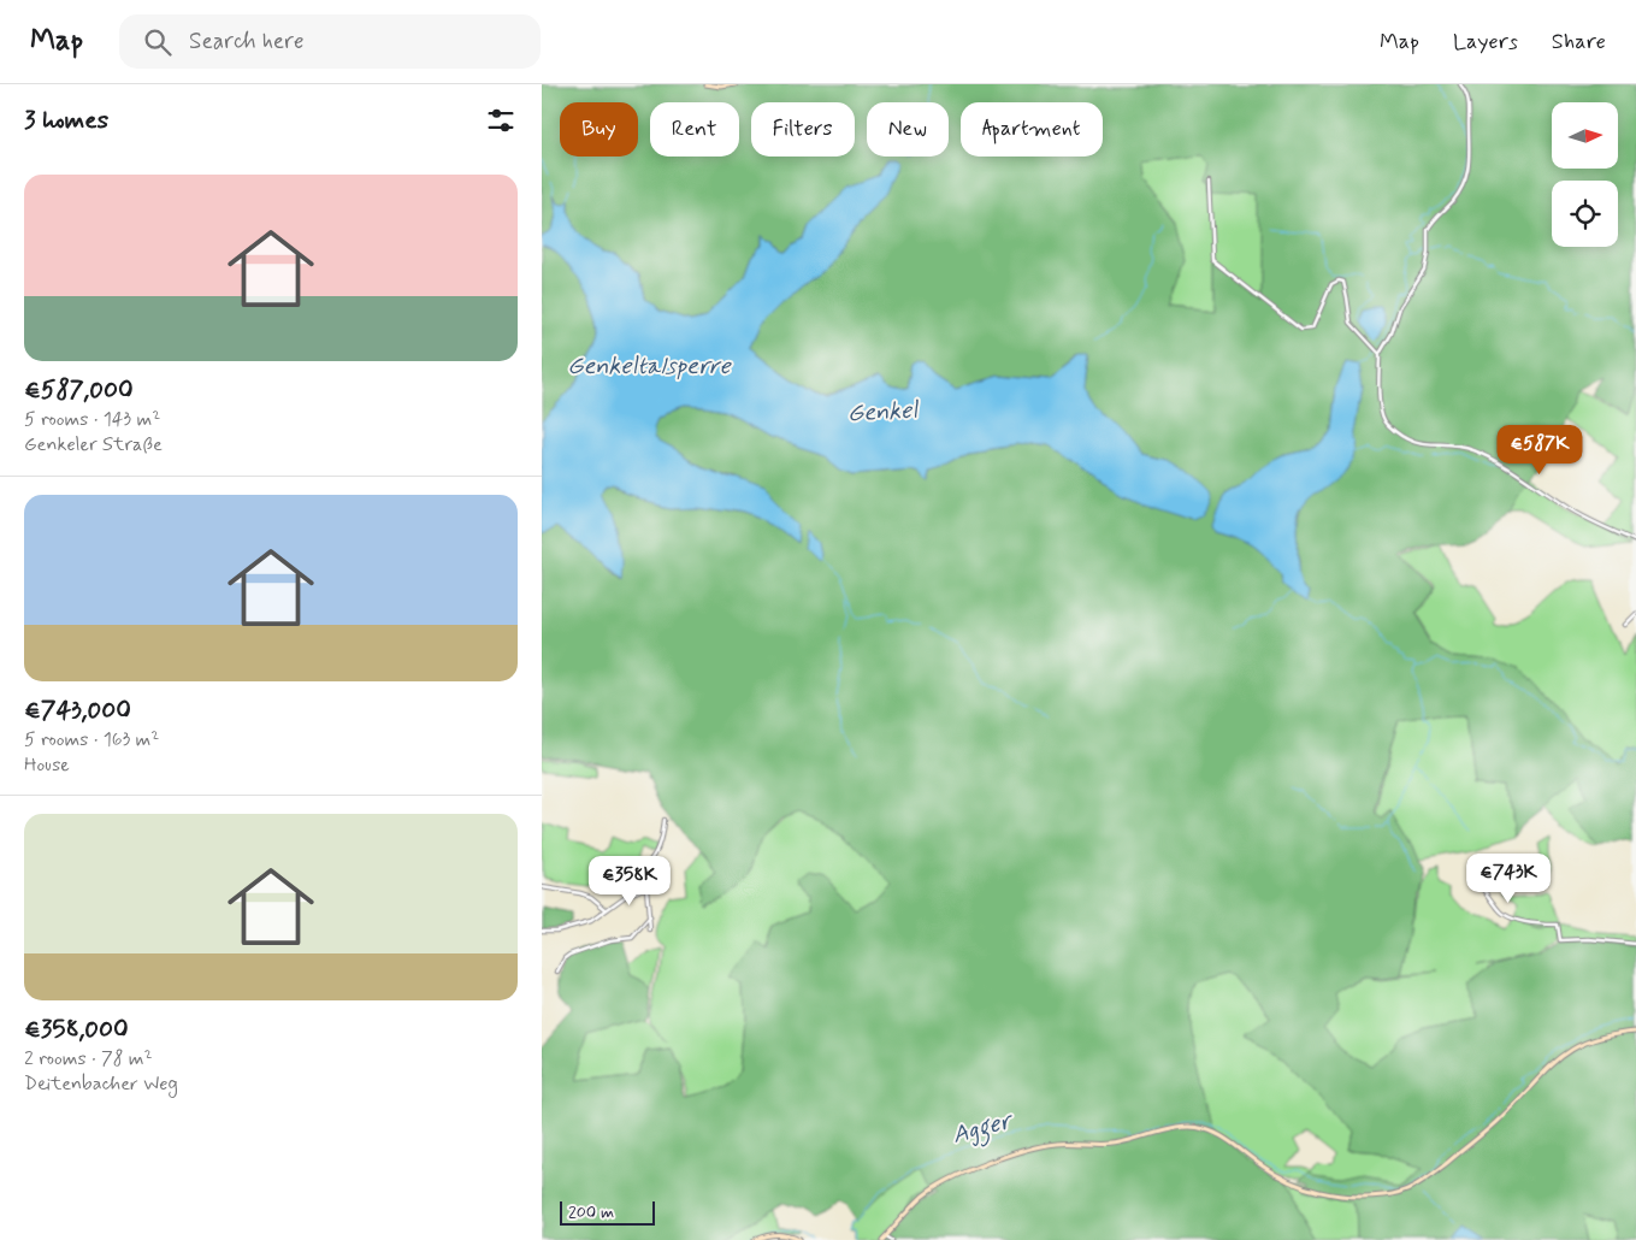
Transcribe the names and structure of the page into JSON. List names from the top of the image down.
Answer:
{
  "water": ["Genkeltalsperre", "Genkel", "Agger"],
  "scale_bar": "200 m",
  "north": "right",
  "page": {
    "header": "Map",
    "search": "Search here",
    "nav": ["Map", "Layers", "Share"],
    "heading": "3 homes",
    "chip": [
      "Buy",
      "Rent",
      "Filters",
      "New",
      "Apartment"
    ],
    "list": [
      {
        "name": "€587,000",
        "note": "5 rooms · 143 m² · Genkeler Straße"
      },
      {
        "name": "€743,000",
        "note": "5 rooms · 163 m² · House"
      },
      {
        "name": "€358,000",
        "note": "2 rooms · 78 m² · Deitenbacher Weg"
      }
    ],
    "price": ["€587K", "€743K", "€358K"],
    "scale": "200 m"
  }
}
